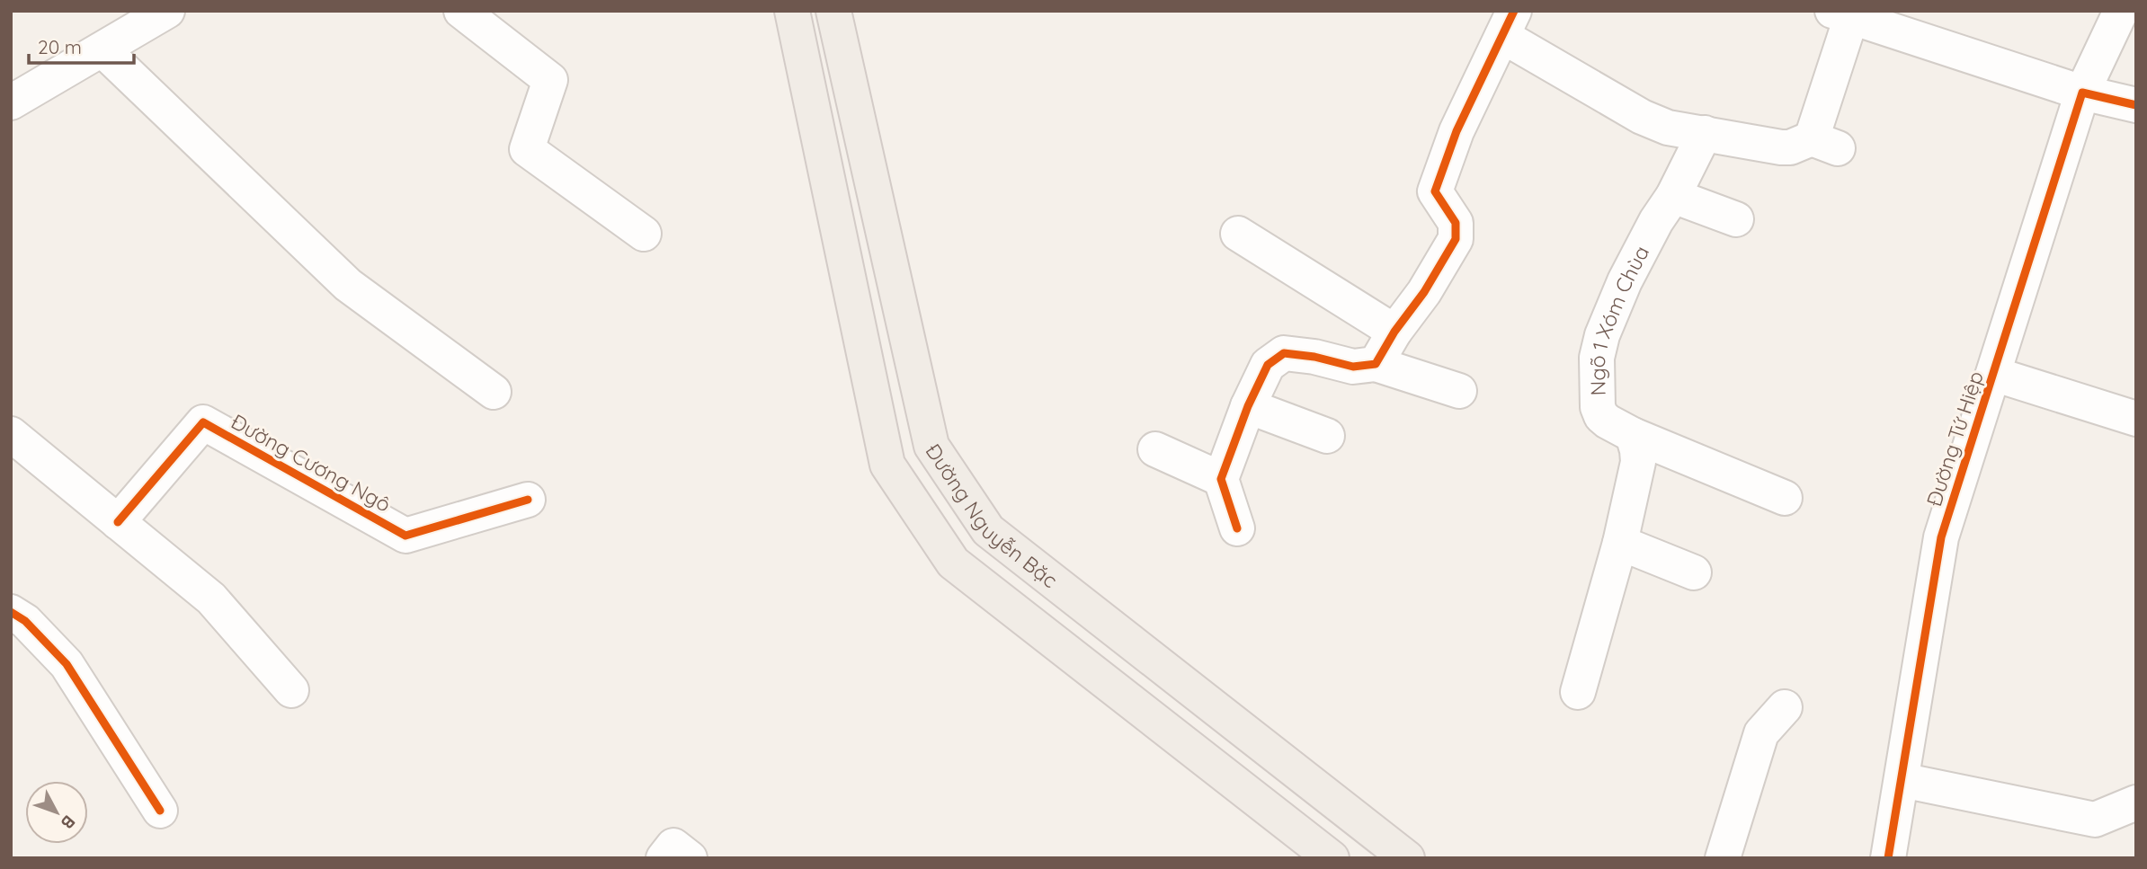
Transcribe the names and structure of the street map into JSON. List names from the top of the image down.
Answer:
{
  "streets": {
    "main road": ["Đường Nguyễn Bặc"],
    "street": ["Ngõ 1 Xóm Chùa", "Đường Tứ Hiệp", "Đường Cương Ngô"]
  },
  "scale_bar": "20 m",
  "north": "bottom right"
}
